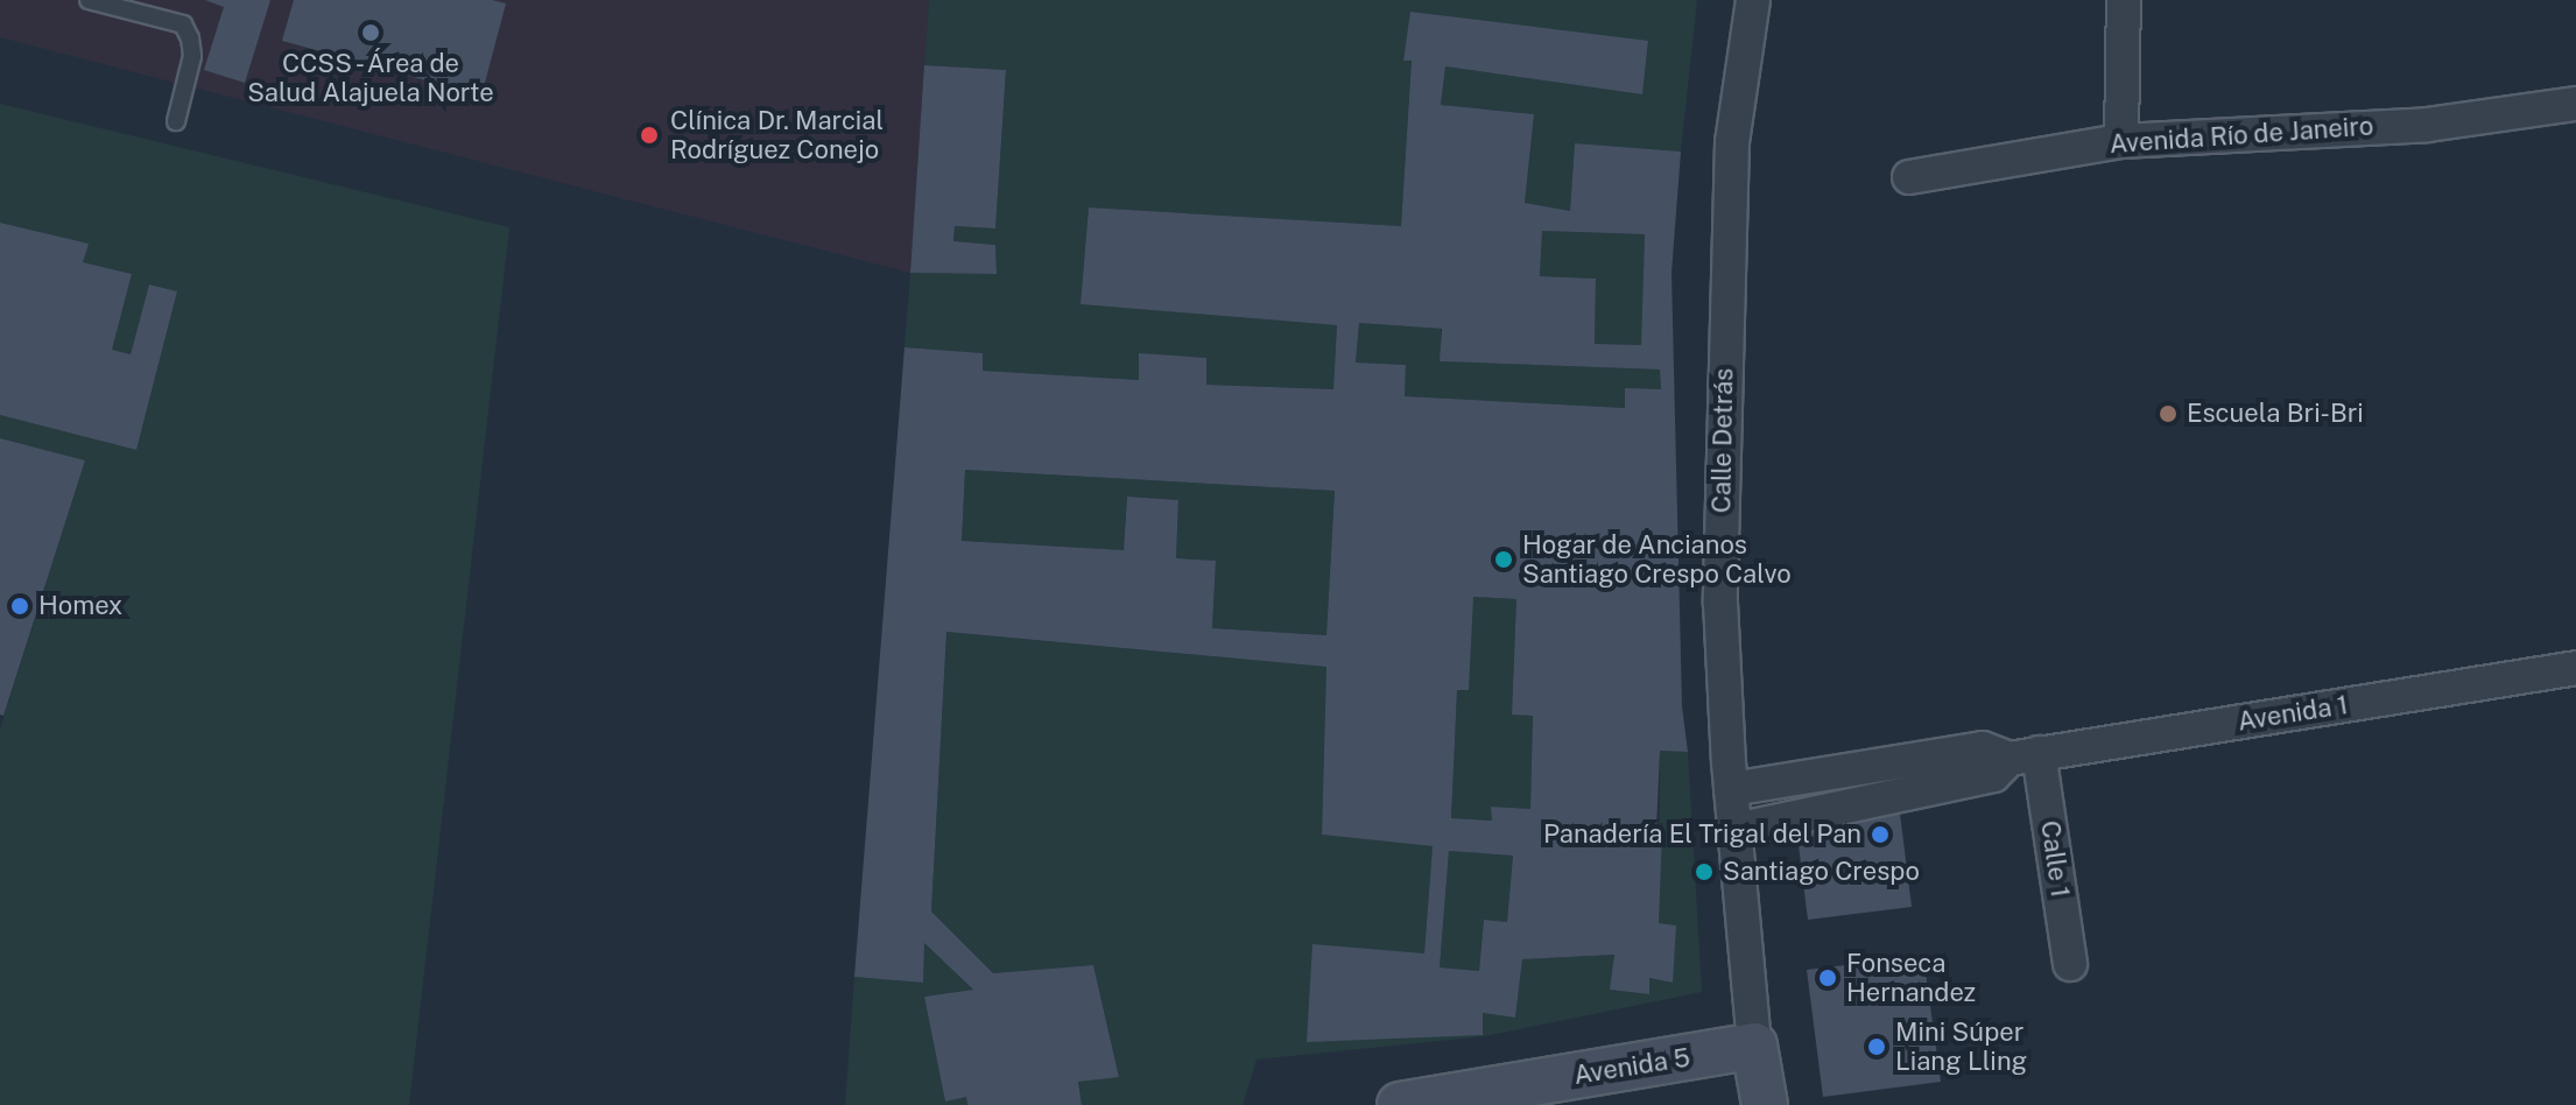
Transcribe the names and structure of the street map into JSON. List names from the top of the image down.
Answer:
{
  "streets": {
    "street": [
      "Avenida Río de Janeiro",
      "Calle Detrás",
      "Avenida 1",
      "Calle 1",
      "Avenida 5"
    ]
  },
  "crossings": [
    ["Calle Detrás", "Avenida 1"],
    ["Calle Detrás", "Avenida 5"],
    ["Avenida 1", "Calle 1"]
  ],
  "places": [
    "CCSS - Área de Salud Alajuela Norte",
    "Clínica Dr. Marcial Rodríguez Conejo",
    "Escuela Bri-Bri",
    "Hogar de Ancianos Santiago Crespo Calvo",
    "Homex",
    "Panadería El Trigal del Pan",
    "Santiago Crespo",
    "Fonseca Hernandez",
    "Mini Súper Liang Lling"
  ]
}
